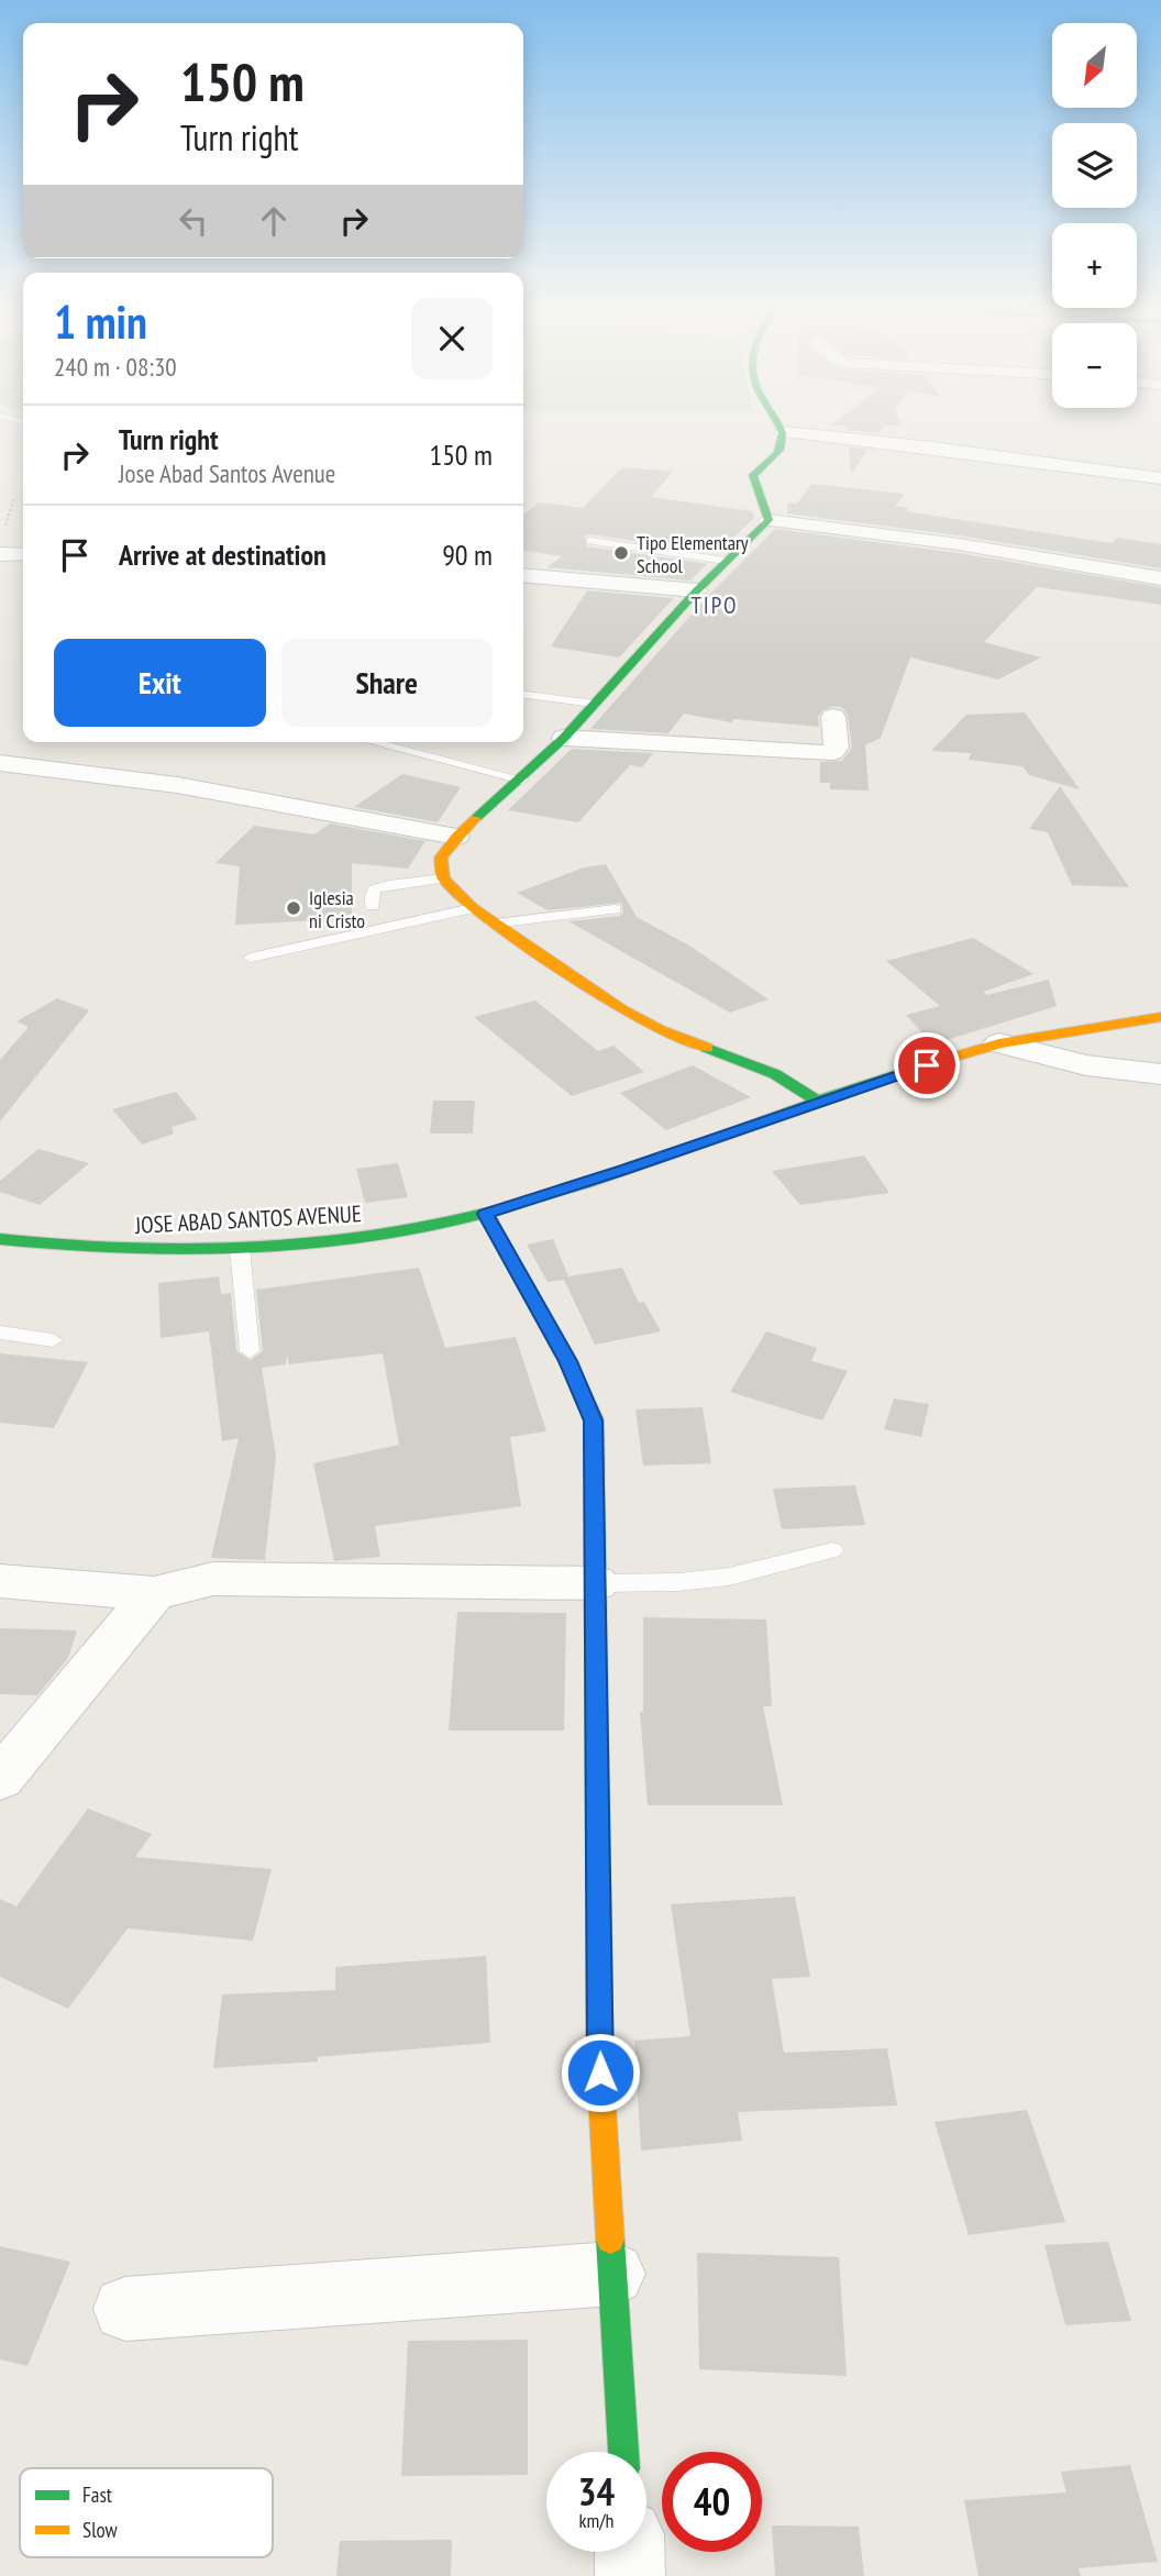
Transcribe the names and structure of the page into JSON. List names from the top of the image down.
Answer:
{
  "streets": {
    "main road": ["JOSE ABAD SANTOS AVENUE"]
  },
  "districts": ["TIPO"],
  "places": ["Tipo Elementary School", "Iglesia ni Cristo"],
  "legend": ["Fast", "Slow"],
  "north": "bottom left",
  "page": {
    "map_buttons": ["+", "−"],
    "turn": ["150 m", "Turn right"],
    "heading": ["1 min", "240 m · 08:30"],
    "list": [
      {
        "name": "Turn right",
        "note": "Jose Abad Santos Avenue",
        "value": "150 m"
      },
      {
        "name": "Arrive at destination",
        "value": "90 m"
      }
    ],
    "buttons": ["Exit", "Share"],
    "speed": "34 km/h",
    "limit": "40"
  }
}
